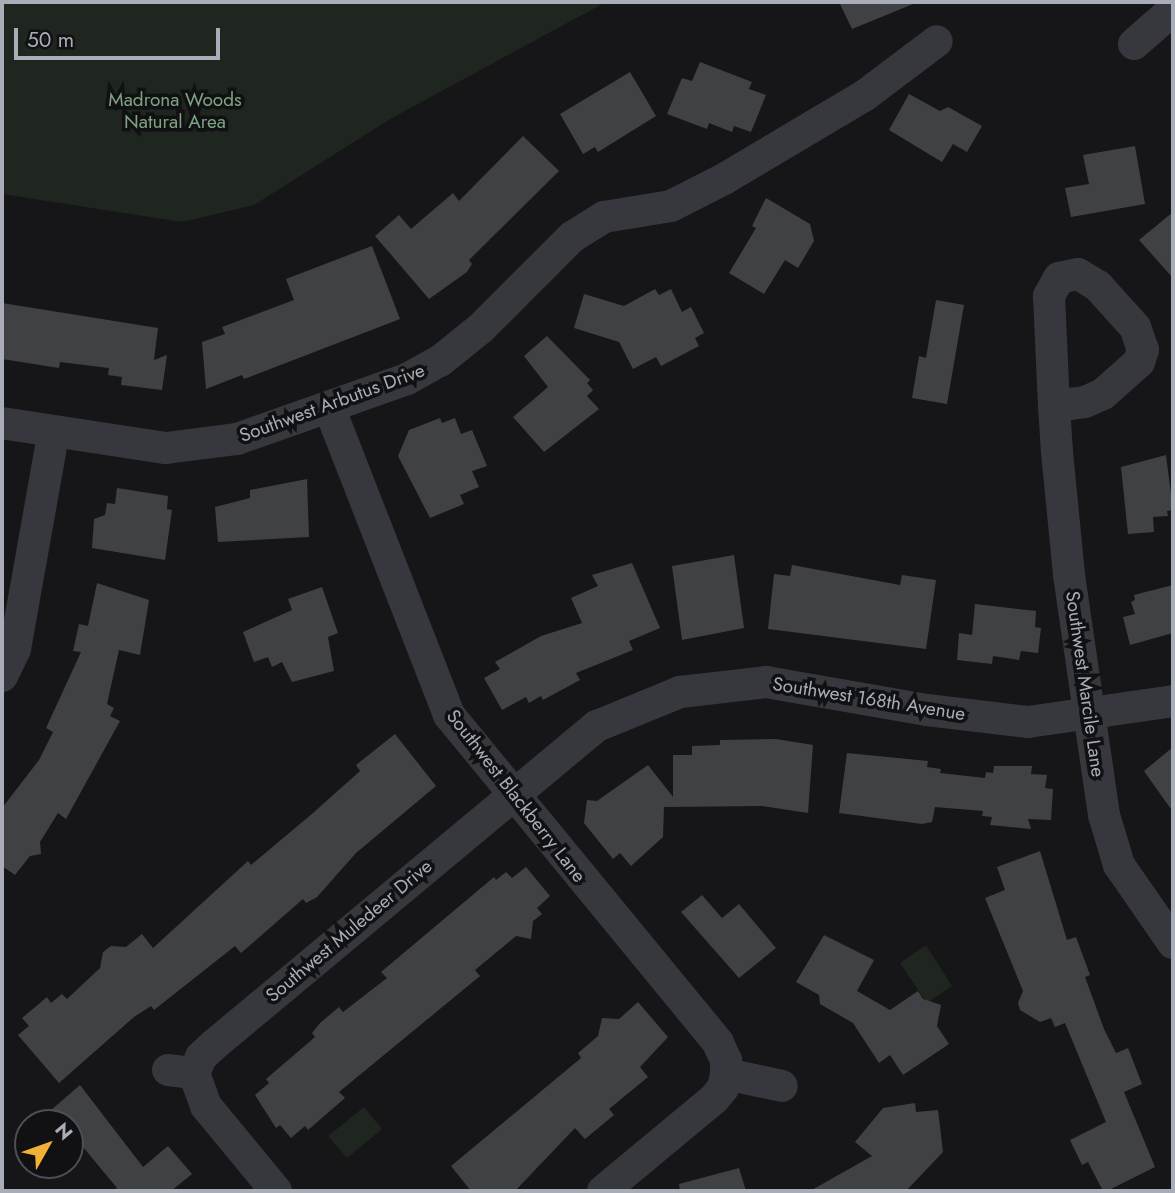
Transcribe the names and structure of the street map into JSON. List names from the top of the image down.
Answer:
{
  "streets": {
    "street": [
      "Southwest Arbutus Drive",
      "Southwest Marcile Lane",
      "Southwest 168th Avenue",
      "Southwest Blackberry Lane",
      "Southwest Muledeer Drive"
    ]
  },
  "crossings": [
    ["Southwest Arbutus Drive", "Southwest Blackberry Lane"],
    ["Southwest Marcile Lane", "Southwest 168th Avenue"],
    ["Southwest 168th Avenue", "Southwest Blackberry Lane"],
    ["Southwest 168th Avenue", "Southwest Muledeer Drive"],
    ["Southwest Blackberry Lane", "Southwest Muledeer Drive"]
  ],
  "parks": ["Madrona Woods Natural Area"],
  "scale_bar": "50 m",
  "north": "top right"
}
